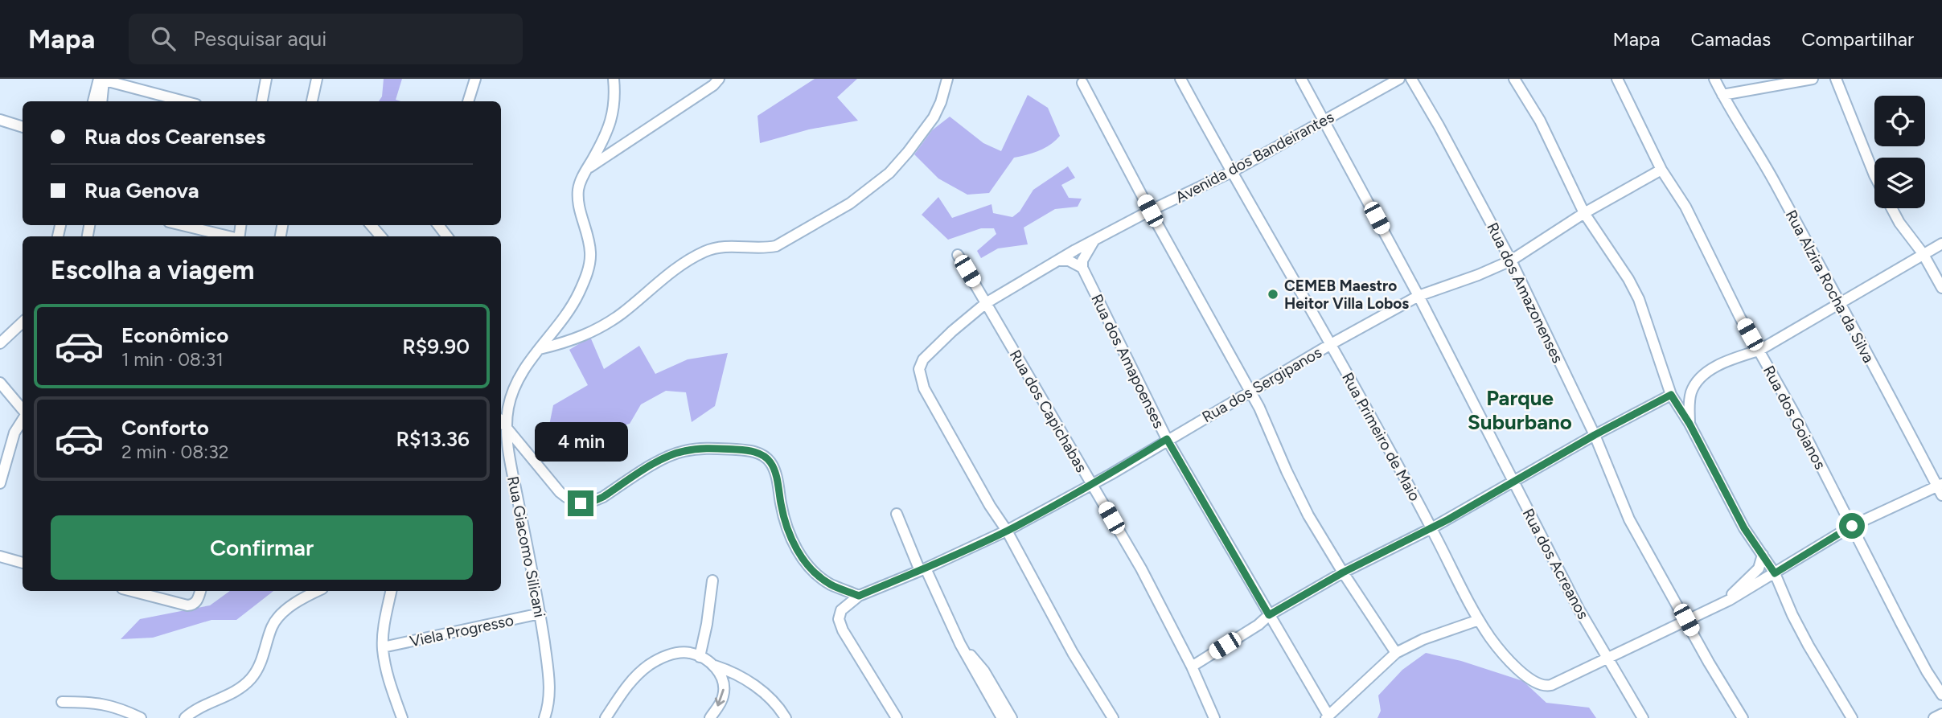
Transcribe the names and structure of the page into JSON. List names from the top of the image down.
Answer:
{
  "streets": {
    "street": [
      "Avenida dos Bandeirantes",
      "Rua Alzira Rocha da Silva",
      "Rua dos Amazonenses",
      "Rua dos Amapoenses",
      "Rua dos Sergipanos",
      "Rua dos Capichabas",
      "Rua dos Goianos",
      "Rua Primeiro de Maio",
      "Rua Giacomo Silicani",
      "Rua dos Acreanos",
      "Viela Progresso"
    ]
  },
  "crossings": [
    ["Avenida dos Bandeirantes", "Rua dos Sergipanos"],
    ["Avenida dos Bandeirantes", "Rua dos Capichabas"],
    ["Avenida dos Bandeirantes", "Rua Primeiro de Maio"],
    ["Avenida dos Bandeirantes", "Rua dos Acreanos"],
    ["Rua dos Amazonenses", "Rua dos Sergipanos"],
    ["Rua dos Amapoenses", "Rua dos Sergipanos"],
    ["Rua dos Sergipanos", "Rua dos Capichabas"],
    ["Rua dos Sergipanos", "Rua dos Goianos"],
    ["Rua dos Sergipanos", "Rua Primeiro de Maio"],
    ["Rua dos Sergipanos", "Rua dos Acreanos"],
    ["Rua Primeiro de Maio", "Rua dos Acreanos"],
    ["Rua Giacomo Silicani", "Viela Progresso"]
  ],
  "districts": ["Parque Suburbano"],
  "places": ["CEMEB Maestro Heitor Villa Lobos"],
  "page": {
    "header": "Mapa",
    "search": "Pesquisar aqui",
    "nav": ["Mapa", "Camadas", "Compartilhar"],
    "banner": ["Rua dos Cearenses", "Rua Genova"],
    "heading": "Escolha a viagem",
    "list": [
      {
        "name": "Econômico",
        "note": "1 min · 08:31",
        "value": "R$9.90"
      },
      {
        "name": "Conforto",
        "note": "2 min · 08:32",
        "value": "R$13.36"
      }
    ],
    "bubble": "4 min",
    "buttons": "Confirmar"
  }
}
